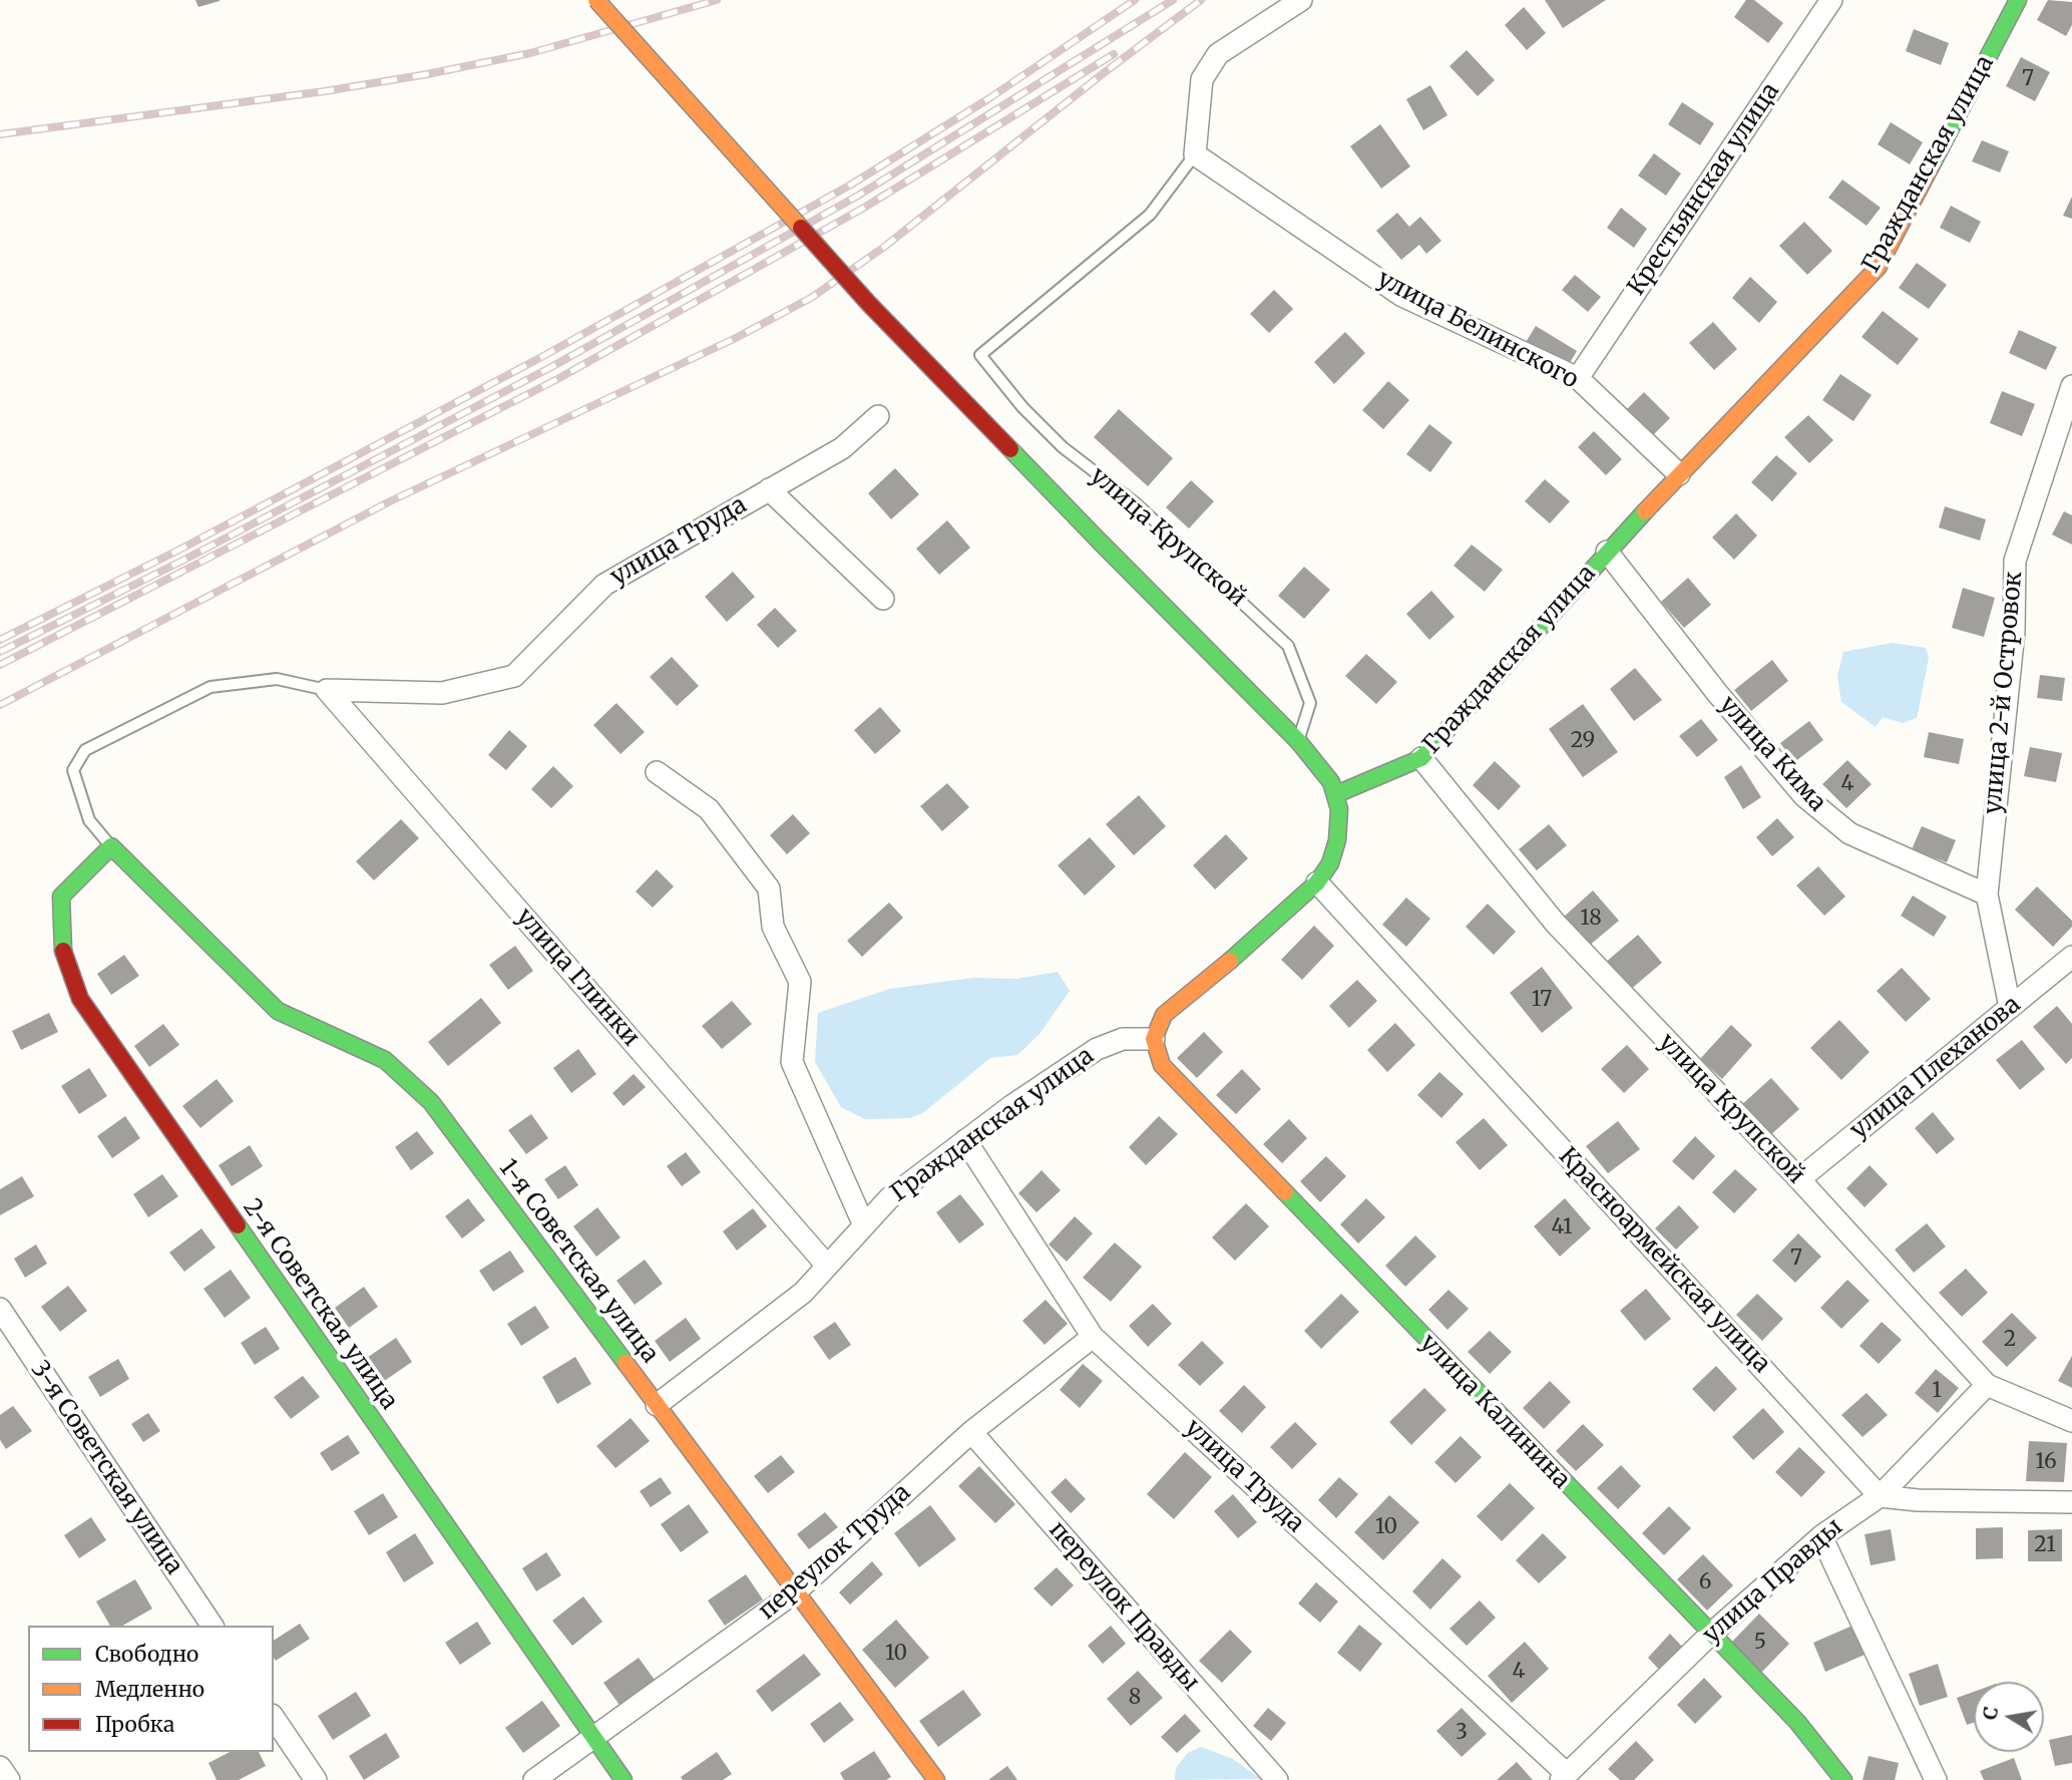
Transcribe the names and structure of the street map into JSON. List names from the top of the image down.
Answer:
{
  "streets": {
    "street": [
      "Гражданская улица",
      "Крестьянская улица",
      "улица Белинского",
      "улица Крупской",
      "улица Труда",
      "улица 2-й Островок",
      "улица Кима",
      "улица Глинки",
      "улица Плеханова",
      "Красноармейская улица",
      "1-я Советская улица",
      "2-я Советская улица",
      "улица Калинина",
      "3-я Советская улица",
      "переулок Труда",
      "улица Правды",
      "переулок Правды"
    ]
  },
  "crossings": [
    ["Гражданская улица", "улица Белинского"],
    ["Гражданская улица", "улица Крупской"],
    ["Гражданская улица", "улица Труда"],
    ["Гражданская улица", "улица Кима"],
    ["Гражданская улица", "улица Глинки"],
    ["Гражданская улица", "1-я Советская улица"],
    ["Гражданская улица", "улица Калинина"],
    ["Крестьянская улица", "улица Белинского"],
    ["улица Белинского", "улица Крупской"],
    ["улица Крупской", "улица Плеханова"],
    ["улица Крупской", "улица Правды"],
    ["улица Труда", "улица Глинки"],
    ["улица Труда", "переулок Труда"],
    ["улица Труда", "улица Правды"],
    ["улица 2-й Островок", "улица Кима"],
    ["улица 2-й Островок", "улица Плеханова"],
    ["Красноармейская улица", "улица Правды"],
    ["1-я Советская улица", "2-я Советская улица"],
    ["1-я Советская улица", "переулок Труда"],
    ["2-я Советская улица", "переулок Труда"],
    ["улица Калинина", "улица Правды"],
    ["переулок Труда", "переулок Правды"]
  ],
  "house_numbers": [
    "7",
    "29",
    "4",
    "18",
    "17",
    "41",
    "7",
    "2",
    "1",
    "16",
    "10",
    "21",
    "6",
    "5",
    "10",
    "4",
    "8",
    "3"
  ],
  "legend": ["Свободно", "Медленно", "Пробка"],
  "north": "left"
}
